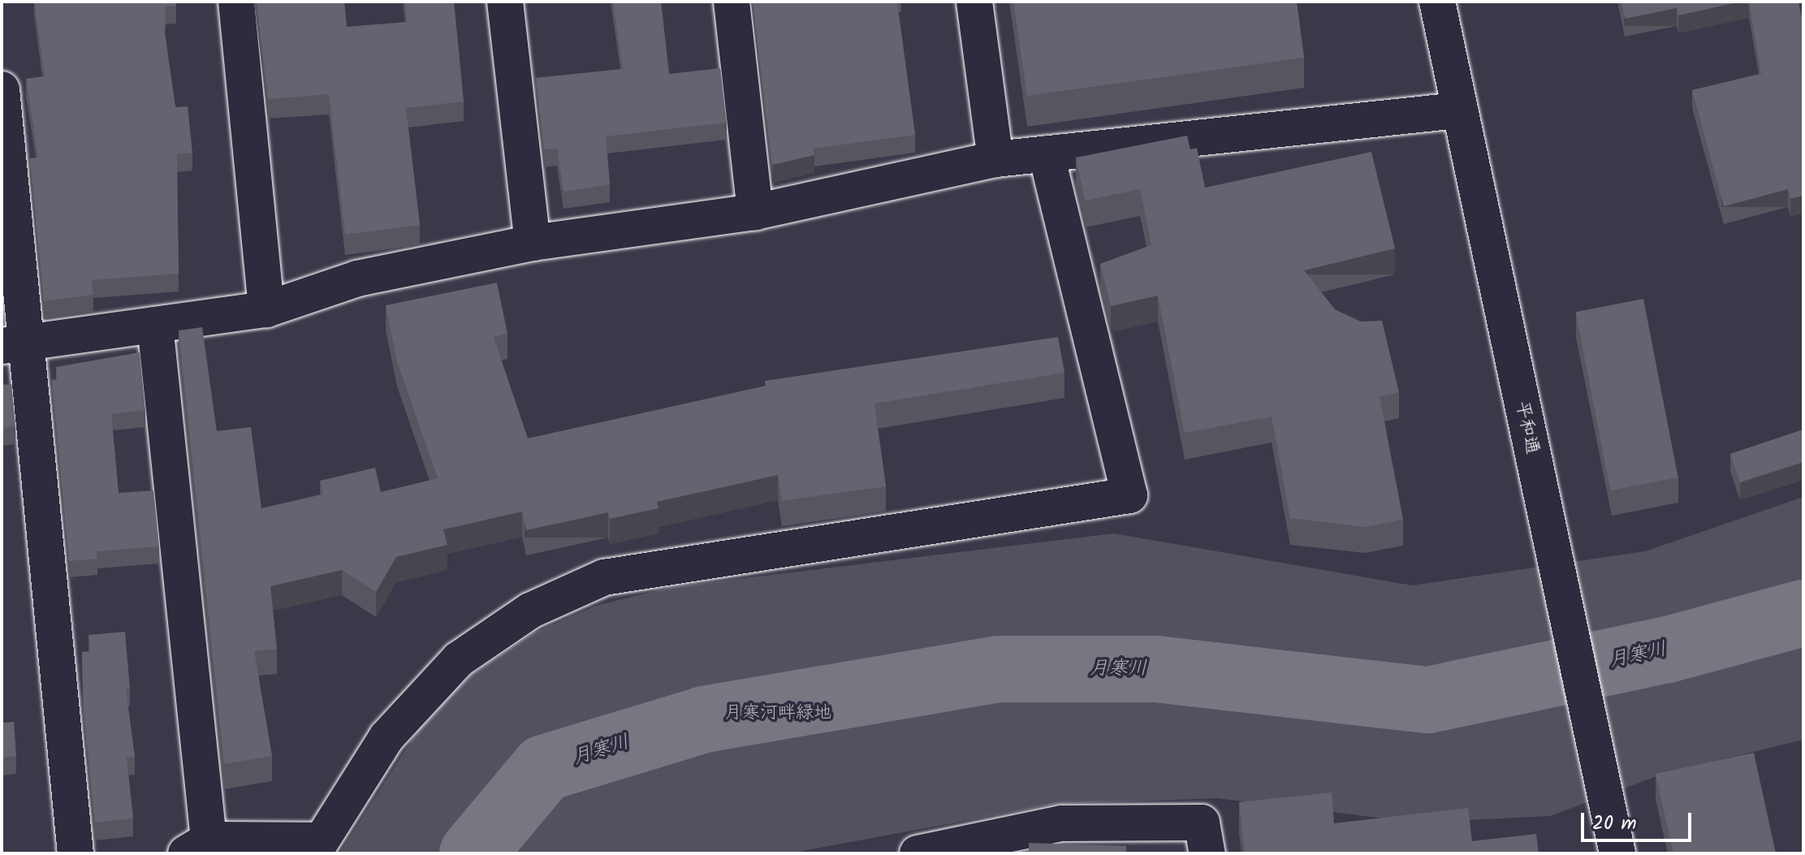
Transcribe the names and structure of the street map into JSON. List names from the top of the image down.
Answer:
{
  "streets": {
    "street": ["平和通"]
  },
  "water": ["月寒川"],
  "parks": ["月寒河畔緑地"],
  "scale_bar": "20 m"
}
